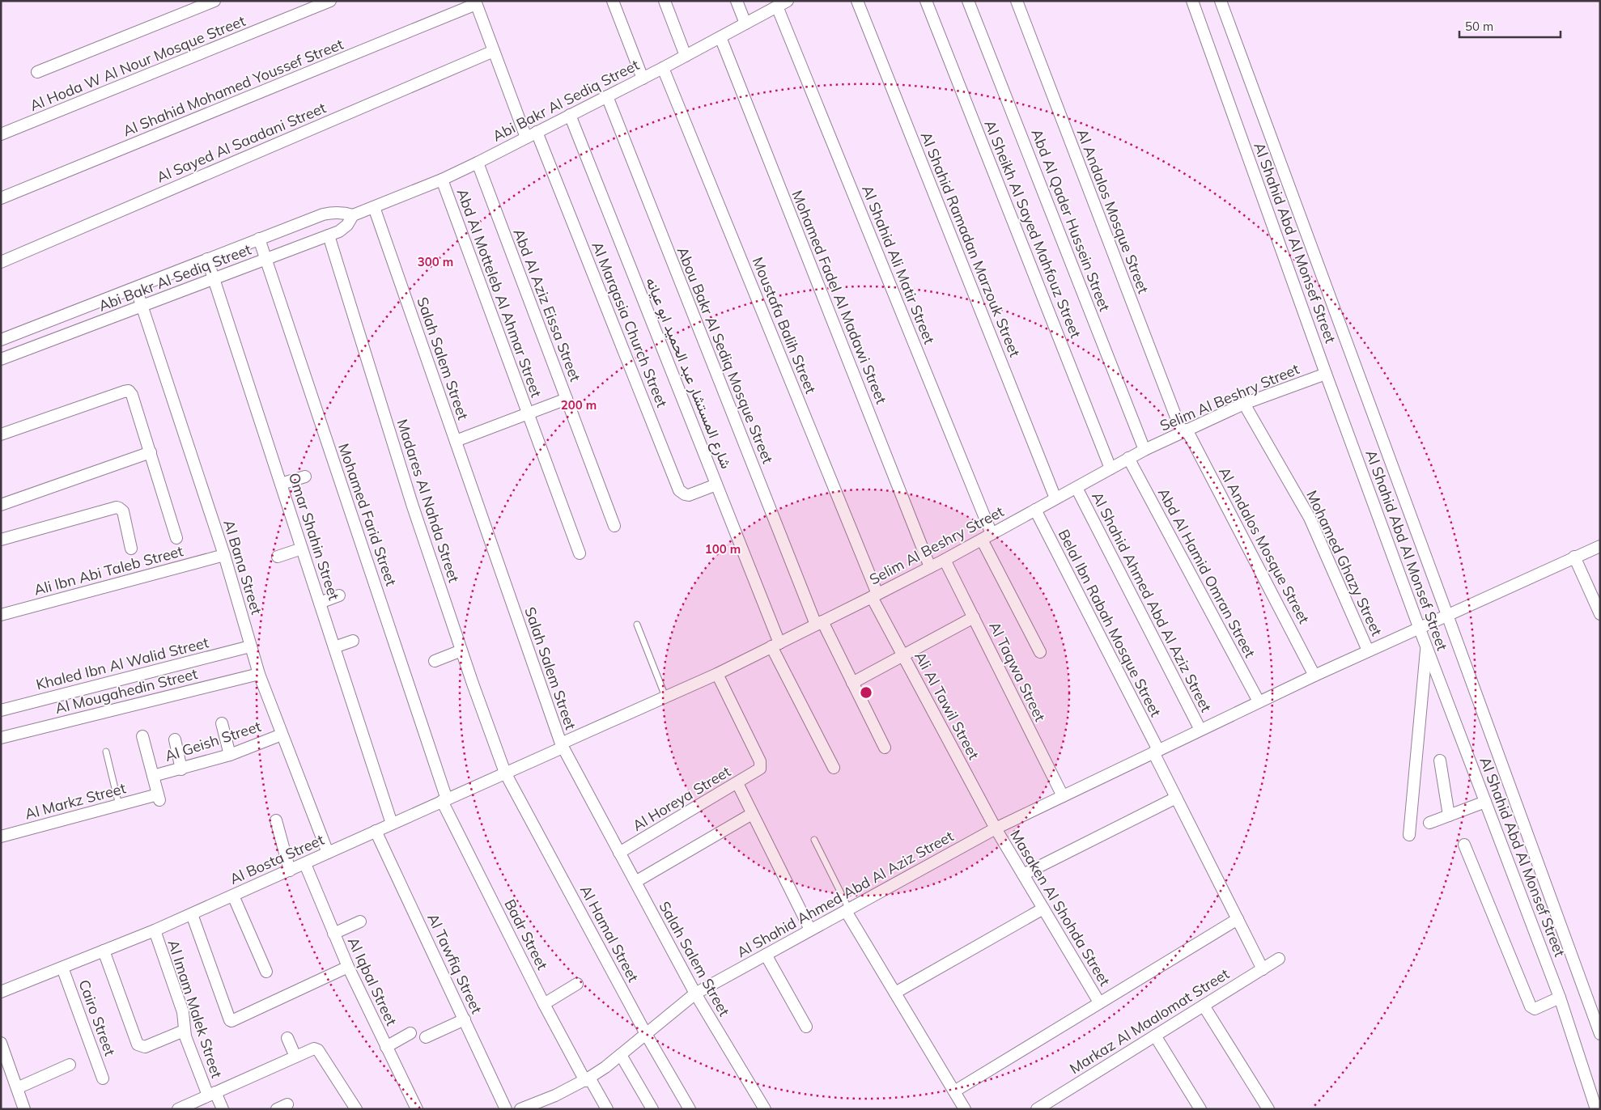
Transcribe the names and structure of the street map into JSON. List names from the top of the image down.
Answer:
{
  "streets": {
    "street": [
      "Al Hoda W Al Nour Mosque Street",
      "Al Shahid Mohamed Youssef Street",
      "Abi Bakr Al Sediq Street",
      "Al Sayed Al Saadani Street",
      "Al Andalos Mosque Street",
      "Abd Al Qader Hussein Street",
      "Al Sheikh Al Sayed Mahfouz Street",
      "Al Shahid Abd Al Monsef Street",
      "Al Shahid Ramadan Marzouk Street",
      "Al Shahid Ali Matir Street",
      "Abd Al Motteleb Al Ahmar Street",
      "Mohamed Fadel Al Madawi Street",
      "Abd Al Aziz Eissa Street",
      "Al Marqasia Church Street",
      "Moustafa Balih Street",
      "Abou Bakr Al Sediq Mosque Street",
      "Salah Salem Street",
      "شارع المستشار عبد الحميد ابو عيانه",
      "Selim Al Beshry Street",
      "Madares Al Nahda Street",
      "Mohamed Farid Street",
      "Omar Shahin Street",
      "Mohamed Ghazy Street",
      "Al Bana Street",
      "Ali Ibn Abi Taleb Street",
      "Abd Al Hamid Omran Street",
      "Al Shahid Ahmed Abd Al Aziz Street",
      "Belal Ibn Rabah Mosque Street",
      "Khaled Ibn Al Walid Street",
      "Al Taqwa Street",
      "Al Mougahedin Street",
      "Ali Al Tawil Street",
      "Al Geish Street",
      "Al Horeya Street",
      "Al Markz Street",
      "Al Bosta Street",
      "Masaken Al Shohda Street",
      "Al Hamal Street",
      "Badr Street",
      "Al Tawfiq Street",
      "Al Iqbal Street",
      "Al Imam Malek Street",
      "Cairo Street",
      "Markaz Al Maalomat Street"
    ]
  },
  "crossings": [
    ["Abi Bakr Al Sediq Street", "Al Shahid Ali Matir Street"],
    ["Abi Bakr Al Sediq Street", "Abd Al Motteleb Al Ahmar Street"],
    ["Abi Bakr Al Sediq Street", "Mohamed Fadel Al Madawi Street"],
    ["Abi Bakr Al Sediq Street", "Abd Al Aziz Eissa Street"],
    ["Abi Bakr Al Sediq Street", "Al Marqasia Church Street"],
    ["Abi Bakr Al Sediq Street", "Moustafa Balih Street"],
    ["Abi Bakr Al Sediq Street", "Abou Bakr Al Sediq Mosque Street"],
    ["Abi Bakr Al Sediq Street", "Salah Salem Street"],
    ["Abi Bakr Al Sediq Street", "شارع المستشار عبد الحميد ابو عيانه"],
    ["Abi Bakr Al Sediq Street", "Madares Al Nahda Street"],
    ["Abi Bakr Al Sediq Street", "Mohamed Farid Street"],
    ["Abi Bakr Al Sediq Street", "Omar Shahin Street"],
    ["Abi Bakr Al Sediq Street", "Al Bana Street"],
    ["Al Andalos Mosque Street", "Selim Al Beshry Street"],
    ["Al Andalos Mosque Street", "Al Shahid Ahmed Abd Al Aziz Street"],
    ["Abd Al Qader Hussein Street", "Selim Al Beshry Street"],
    ["Al Sheikh Al Sayed Mahfouz Street", "Selim Al Beshry Street"],
    ["Al Shahid Abd Al Monsef Street", "Selim Al Beshry Street"],
    ["Al Shahid Abd Al Monsef Street", "Al Shahid Ahmed Abd Al Aziz Street"],
    ["Al Shahid Ramadan Marzouk Street", "Selim Al Beshry Street"],
    ["Al Shahid Ali Matir Street", "Selim Al Beshry Street"],
    ["Mohamed Fadel Al Madawi Street", "Selim Al Beshry Street"],
    ["Al Marqasia Church Street", "شارع المستشار عبد الحميد ابو عيانه"],
    ["Moustafa Balih Street", "Selim Al Beshry Street"],
    ["Moustafa Balih Street", "Ali Al Tawil Street"],
    ["Abou Bakr Al Sediq Mosque Street", "Selim Al Beshry Street"],
    ["Salah Salem Street", "Selim Al Beshry Street"],
    ["Salah Salem Street", "Al Shahid Ahmed Abd Al Aziz Street"],
    ["Salah Salem Street", "Al Horeya Street"],
    ["Salah Salem Street", "Al Bosta Street"],
    ["شارع المستشار عبد الحميد ابو عيانه", "Selim Al Beshry Street"],
    ["Selim Al Beshry Street", "Mohamed Ghazy Street"],
    ["Selim Al Beshry Street", "Abd Al Hamid Omran Street"],
    ["Selim Al Beshry Street", "Al Shahid Ahmed Abd Al Aziz Street"],
    ["Selim Al Beshry Street", "Belal Ibn Rabah Mosque Street"],
    ["Selim Al Beshry Street", "Al Taqwa Street"],
    ["Selim Al Beshry Street", "Ali Al Tawil Street"],
    ["Selim Al Beshry Street", "Al Horeya Street"],
    ["Selim Al Beshry Street", "Al Bosta Street"],
    ["Madares Al Nahda Street", "Al Bosta Street"],
    ["Madares Al Nahda Street", "Al Hamal Street"],
    ["Mohamed Farid Street", "Al Bosta Street"],
    ["Mohamed Farid Street", "Badr Street"],
    ["Omar Shahin Street", "Al Bosta Street"],
    ["Mohamed Ghazy Street", "Al Shahid Ahmed Abd Al Aziz Street"],
    ["Al Bana Street", "Ali Ibn Abi Taleb Street"],
    ["Al Bana Street", "Khaled Ibn Al Walid Street"],
    ["Al Bana Street", "Al Mougahedin Street"],
    ["Al Bana Street", "Al Geish Street"],
    ["Al Bana Street", "Al Bosta Street"],
    ["Abd Al Hamid Omran Street", "Al Shahid Ahmed Abd Al Aziz Street"],
    ["Al Shahid Ahmed Abd Al Aziz Street", "Belal Ibn Rabah Mosque Street"],
    ["Al Shahid Ahmed Abd Al Aziz Street", "Al Taqwa Street"],
    ["Al Shahid Ahmed Abd Al Aziz Street", "Ali Al Tawil Street"],
    ["Al Shahid Ahmed Abd Al Aziz Street", "Masaken Al Shohda Street"],
    ["Al Shahid Ahmed Abd Al Aziz Street", "Al Hamal Street"],
    ["Al Shahid Ahmed Abd Al Aziz Street", "Badr Street"],
    ["Belal Ibn Rabah Mosque Street", "Markaz Al Maalomat Street"],
    ["Ali Al Tawil Street", "Masaken Al Shohda Street"],
    ["Al Geish Street", "Al Markz Street"],
    ["Al Bosta Street", "Al Hamal Street"],
    ["Al Bosta Street", "Badr Street"],
    ["Al Bosta Street", "Al Tawfiq Street"],
    ["Al Bosta Street", "Al Iqbal Street"],
    ["Al Bosta Street", "Al Imam Malek Street"],
    ["Al Bosta Street", "Cairo Street"]
  ],
  "scale_bar": "50 m",
  "rings": ["300 m", "200 m", "100 m"]
}
